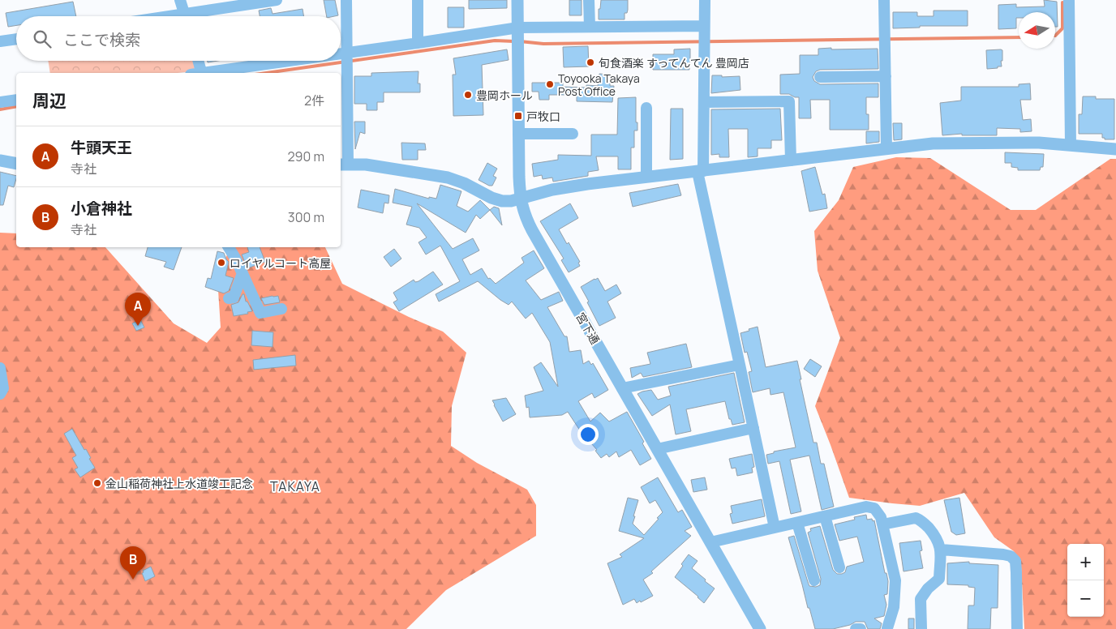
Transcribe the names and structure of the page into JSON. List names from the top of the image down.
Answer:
{
  "streets": {
    "street": ["宮下通"]
  },
  "districts": ["TAKAYA"],
  "places": {
    "other": [
      "旬食酒楽 すってんてん 豊岡店",
      "Toyooka Takaya Post Office",
      "豊岡ホール",
      "ロイヤルコート高屋",
      "金山稲荷神社上水道竣工記念"
    ],
    "transit": ["戸牧口"]
  },
  "north": "left",
  "page": {
    "search": "ここで検索",
    "heading": ["周辺", "2件"],
    "list": [
      {
        "mark": "A",
        "name": "牛頭天王",
        "note": "寺社",
        "value": "290 m"
      },
      {
        "mark": "B",
        "name": "小倉神社",
        "note": "寺社",
        "value": "300 m"
      }
    ],
    "pins": ["A", "B"],
    "map_buttons": ["+", "−"]
  }
}
